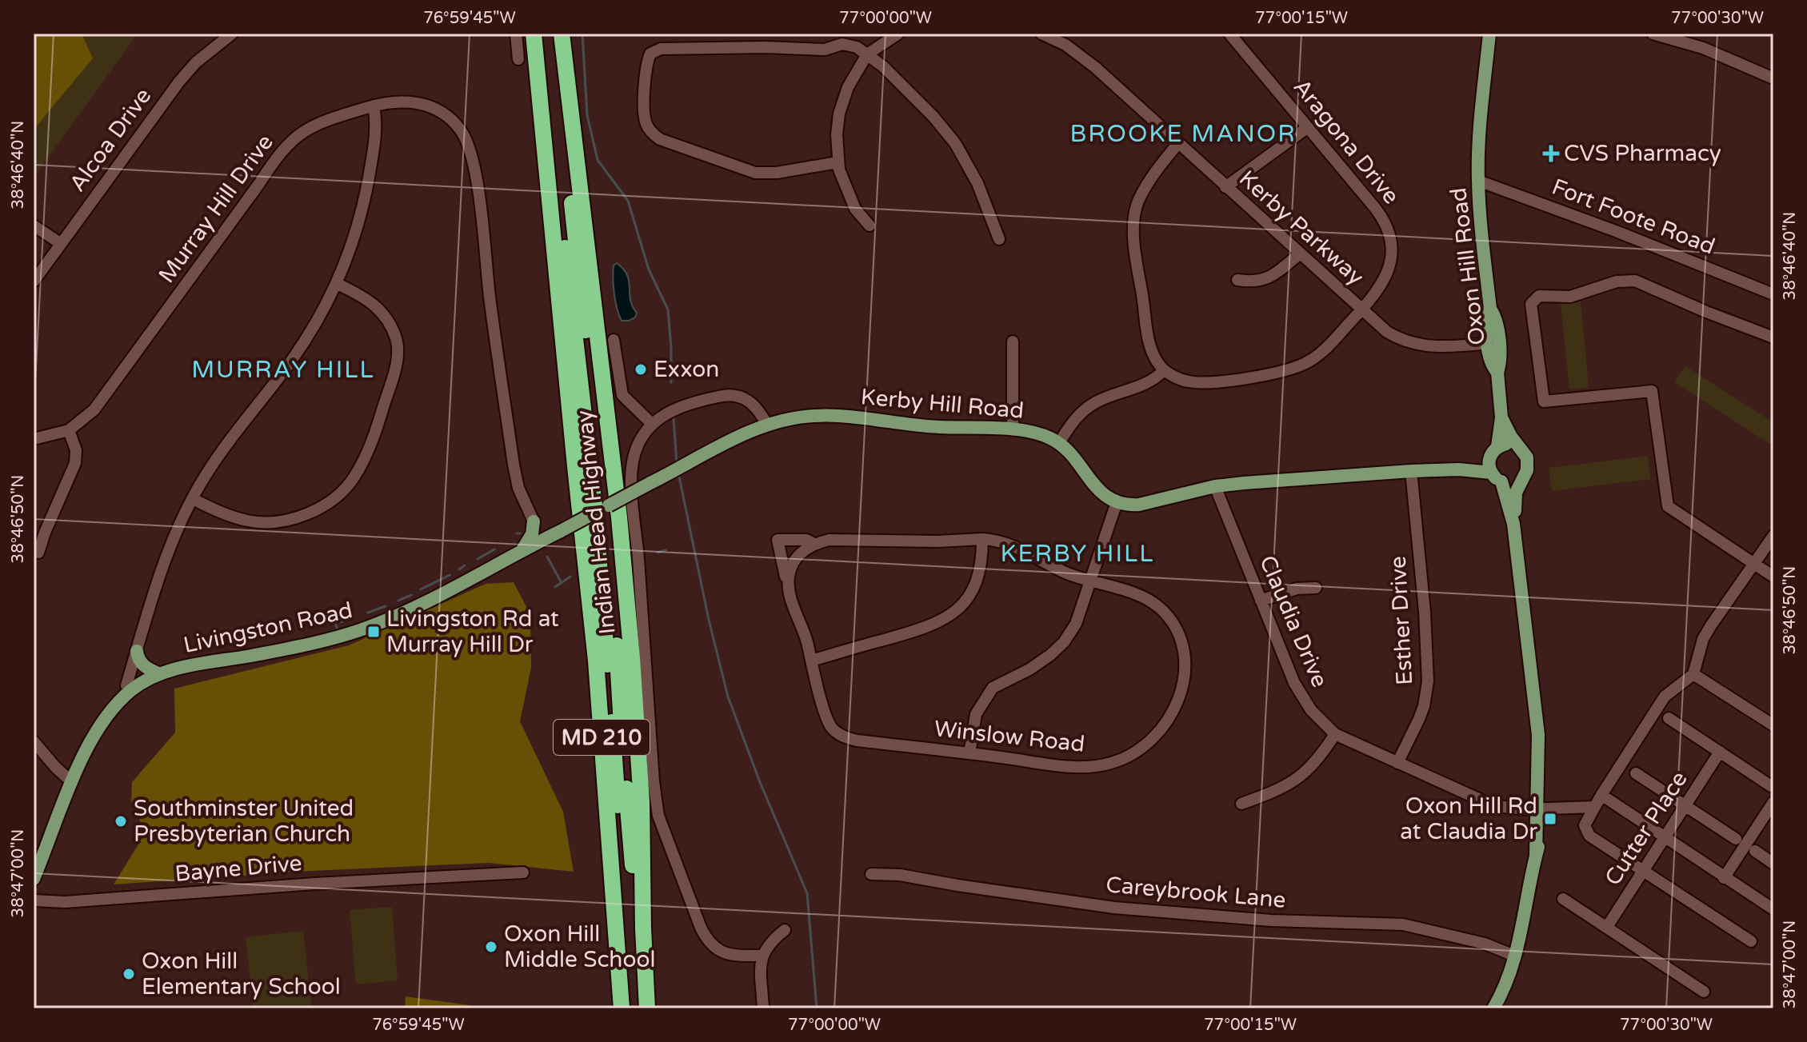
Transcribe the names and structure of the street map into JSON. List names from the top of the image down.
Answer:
{
  "streets": {
    "highway": ["Indian Head Highway", "MD 210"],
    "main road": ["Oxon Hill Road", "Kerby Hill Road", "Livingston Road"],
    "street": [
      "Alcoa Drive",
      "Aragona Drive",
      "Murray Hill Drive",
      "Fort Foote Road",
      "Kerby Parkway",
      "Esther Drive",
      "Claudia Drive",
      "Winslow Road",
      "Cutter Place",
      "Bayne Drive",
      "Careybrook Lane"
    ]
  },
  "crossings": [
    ["Aragona Drive", "Kerby Parkway"],
    ["Fort Foote Road", "Oxon Hill Road"],
    ["Kerby Parkway", "Oxon Hill Road"],
    ["Kerby Hill Road", "Livingston Road"],
    ["Esther Drive", "Claudia Drive"]
  ],
  "districts": ["BROOKE MANOR", "MURRAY HILL", "KERBY HILL"],
  "places": {
    "health": ["CVS Pharmacy"],
    "other": [
      "Exxon",
      "Southminster United Presbyterian Church",
      "Oxon Hill Middle School",
      "Oxon Hill Elementary School"
    ],
    "transit": ["Livingston Rd at Murray Hill Dr", "Oxon Hill Rd at Claudia Dr"]
  },
  "coordinates": [
    "76°59'45\"W",
    "77°00'00\"W",
    "77°00'15\"W",
    "77°00'30\"W",
    "38°46'40\"N",
    "38°46'50\"N",
    "38°47'00\"N"
  ]
}
